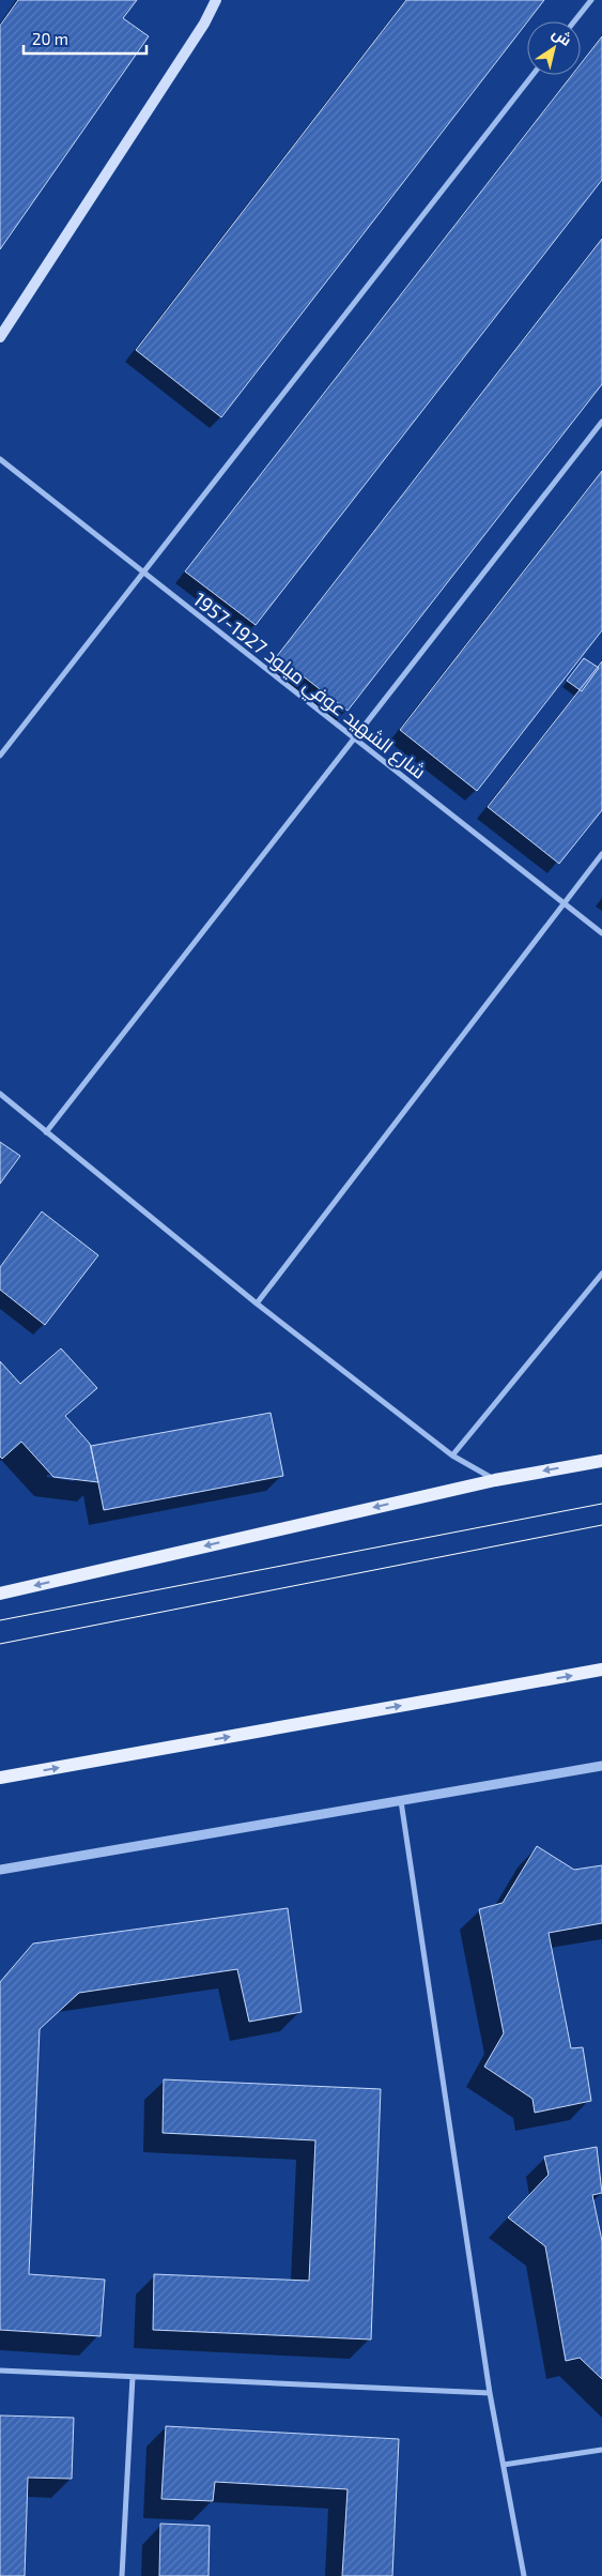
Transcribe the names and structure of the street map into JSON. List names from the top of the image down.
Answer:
{
  "streets": {
    "street": ["شارع الشهيد عوفي ميلود 1927-1957"]
  },
  "scale_bar": "20 m",
  "north": "top right"
}
